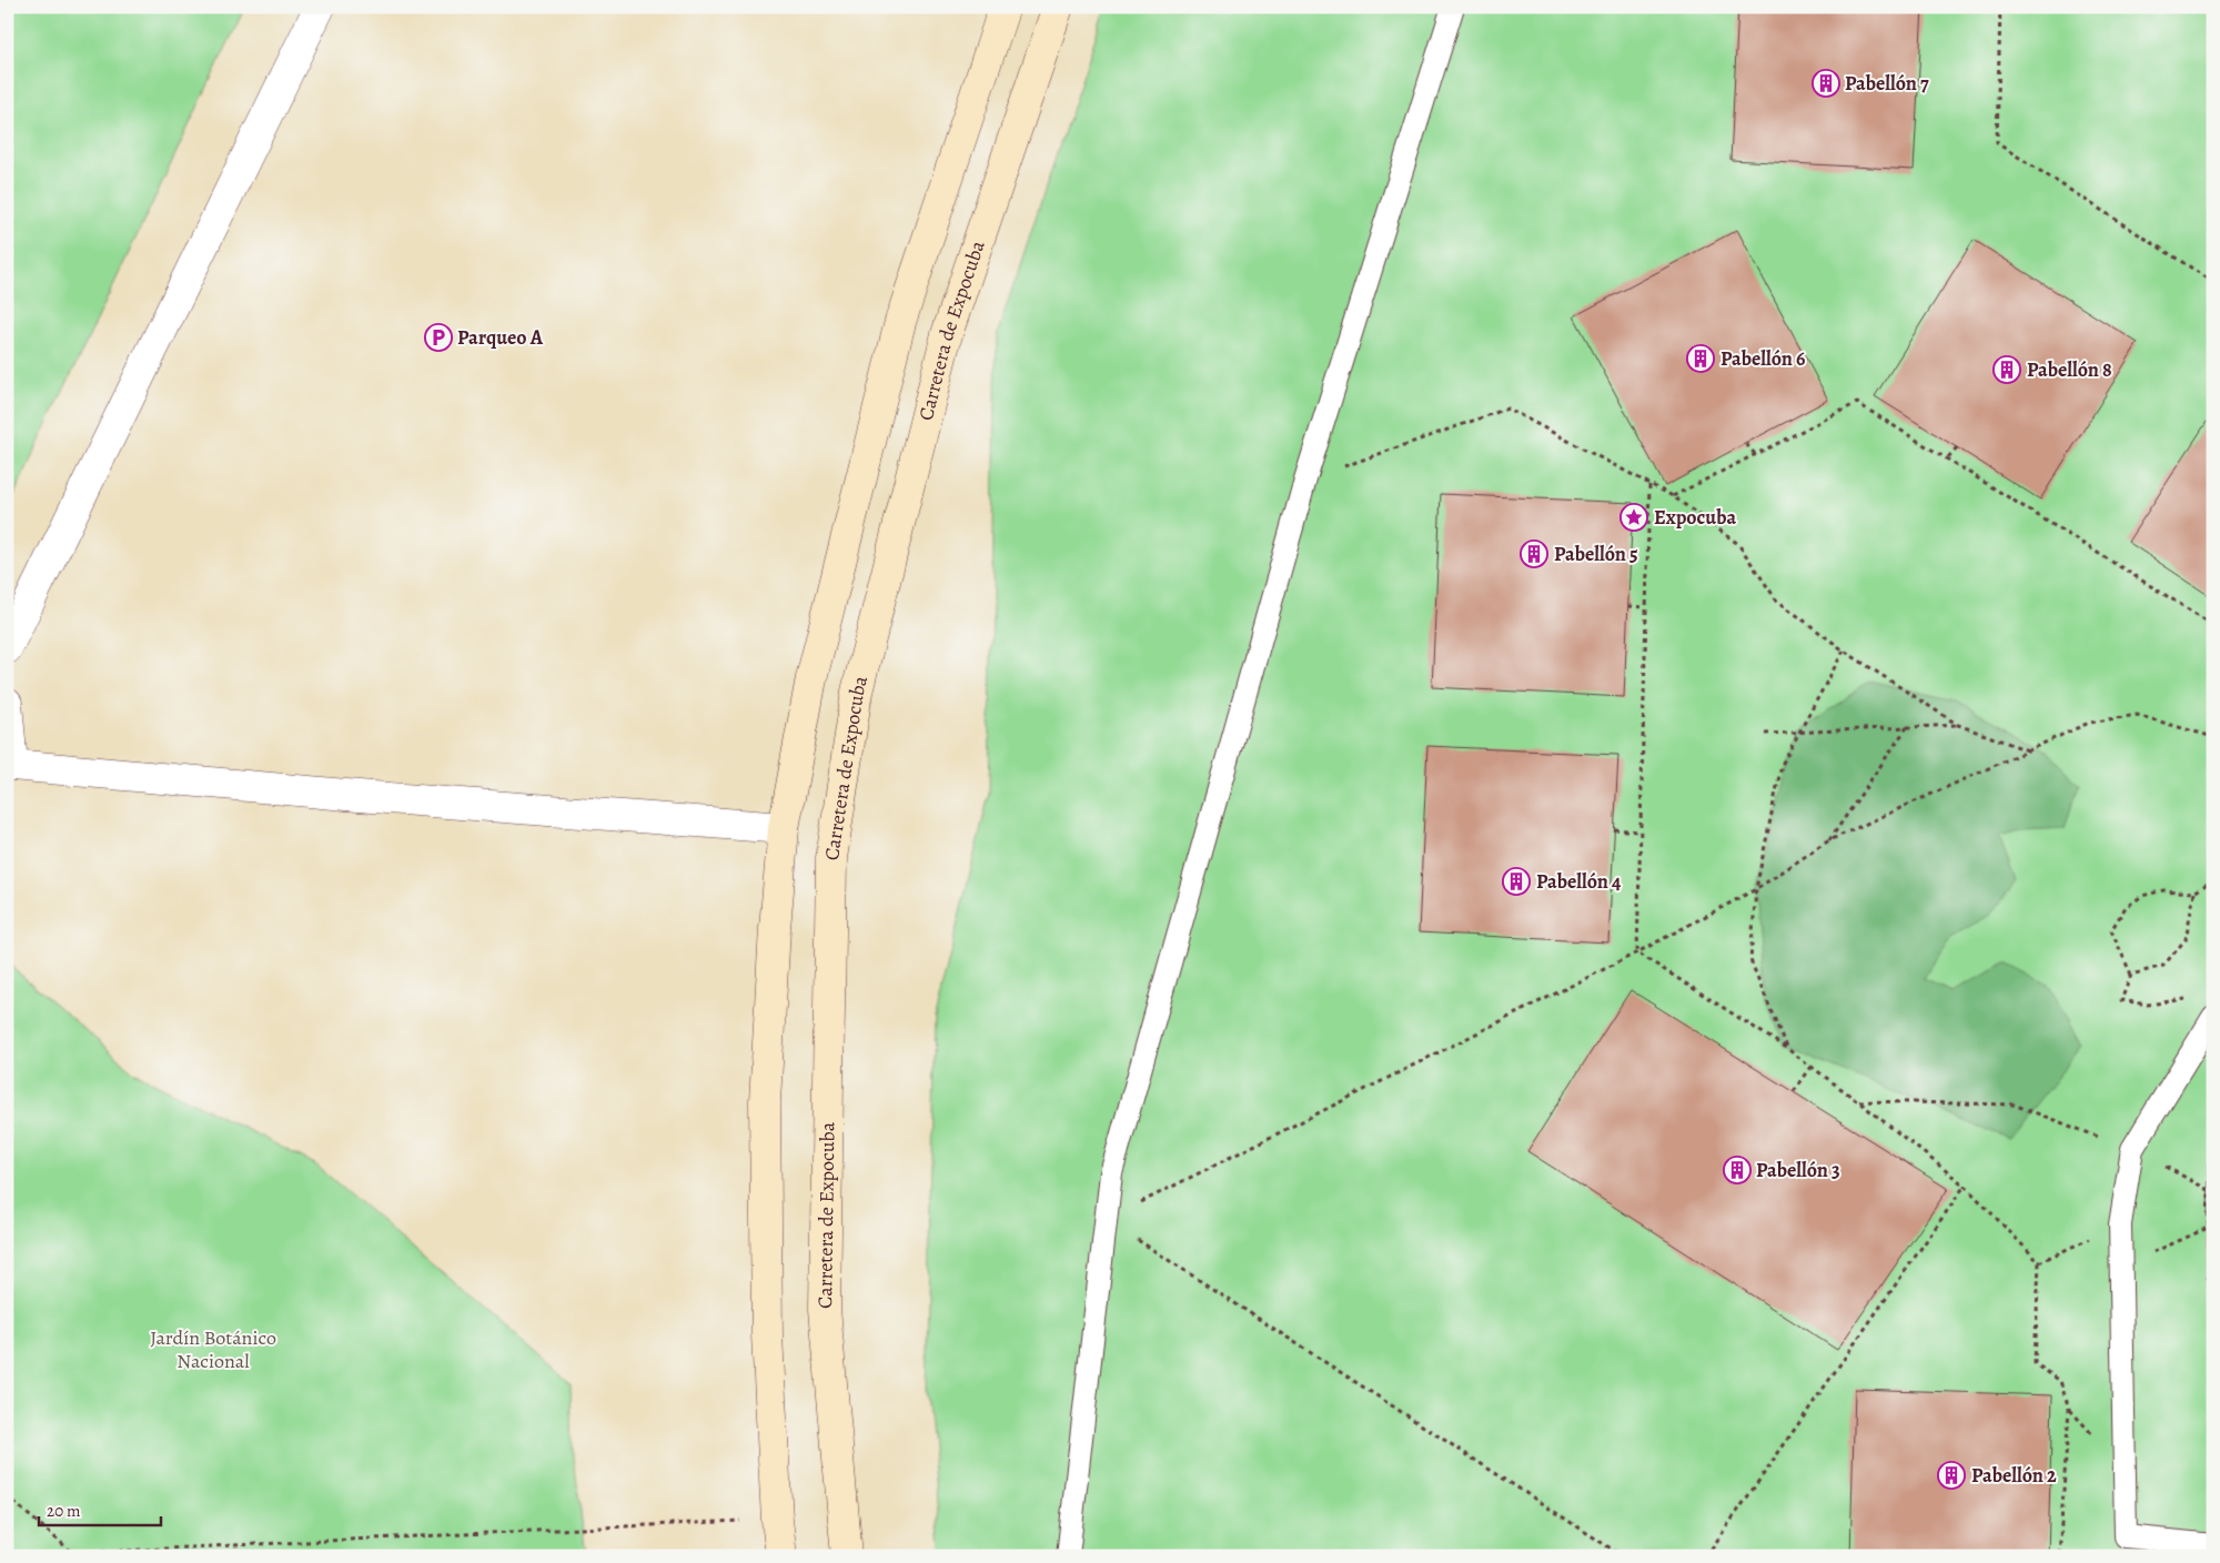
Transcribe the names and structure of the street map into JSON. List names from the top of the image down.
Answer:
{
  "streets": {
    "main road": ["Carretera de Expocuba"]
  },
  "parks": ["Jardín Botánico Nacional"],
  "places": {
    "building": [
      "Pabellón 7",
      "Pabellón 6",
      "Pabellón 8",
      "Pabellón 5",
      "Pabellón 4",
      "Pabellón 3",
      "Pabellón 2"
    ],
    "parking": ["Parqueo A"],
    "place": ["Expocuba"]
  },
  "scale_bar": "20 m"
}
